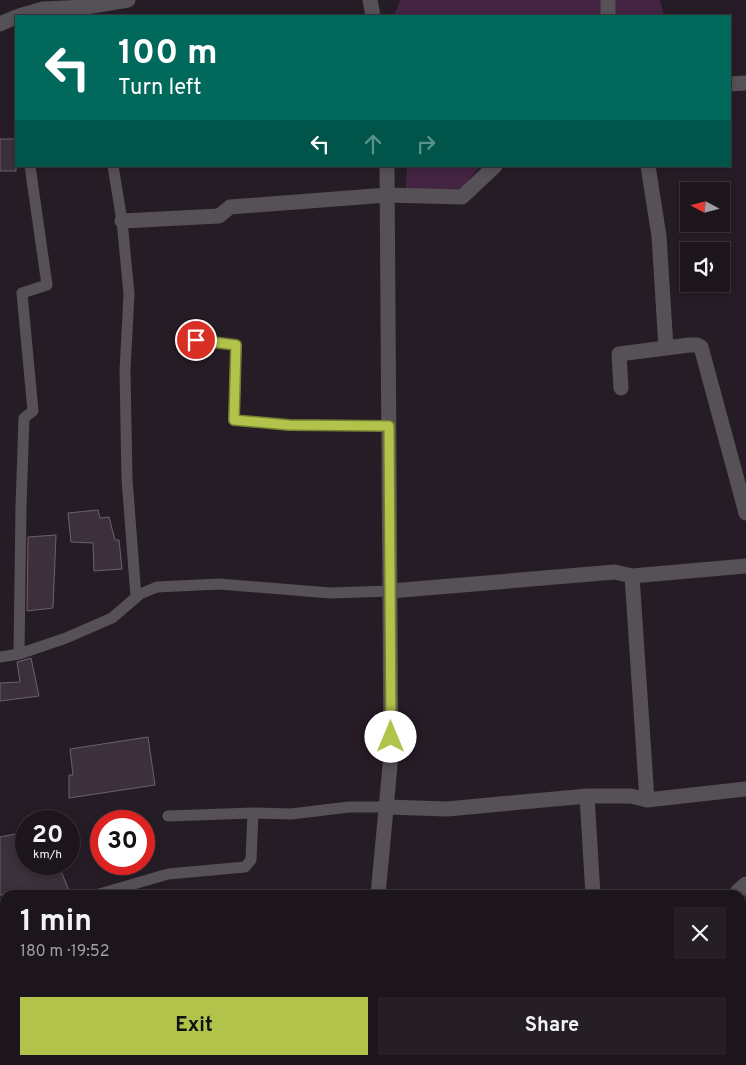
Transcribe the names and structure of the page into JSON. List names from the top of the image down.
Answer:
{
  "north": "left",
  "page": {
    "turn": ["100 m", "Turn left"],
    "speed": "20 km/h",
    "limit": "30",
    "heading": ["1 min", "180 m · 19:52"],
    "buttons": ["Exit", "Share"]
  }
}
